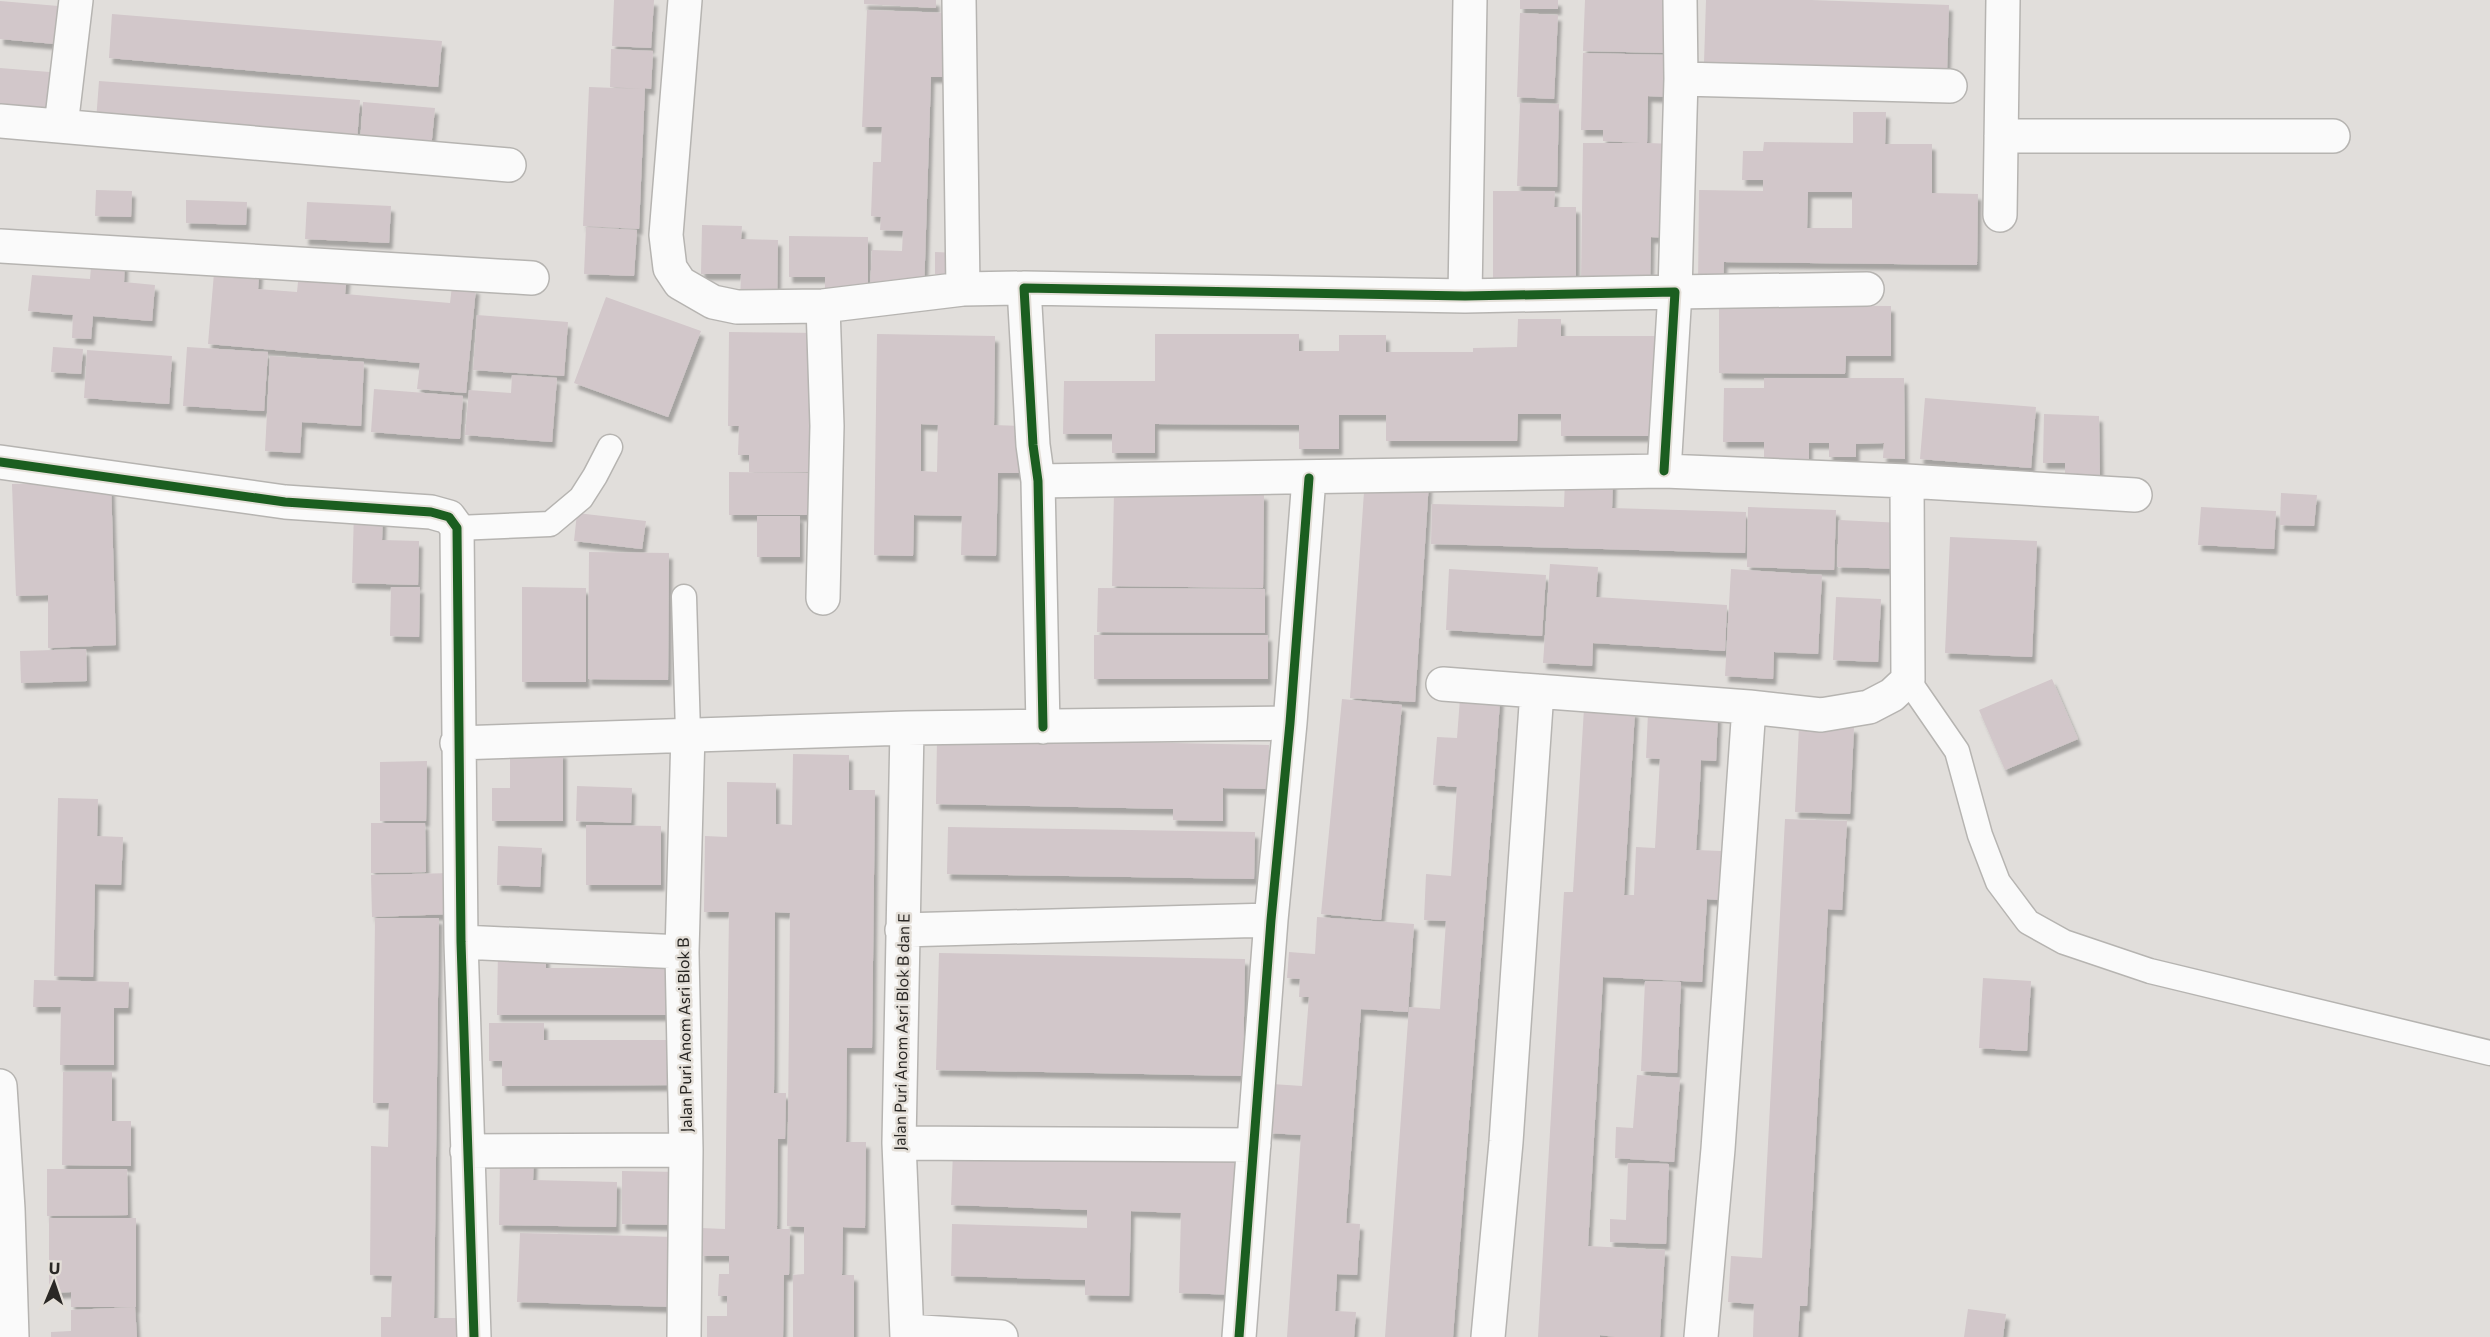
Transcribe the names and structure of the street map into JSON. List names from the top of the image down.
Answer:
{
  "streets": {
    "street": ["Jalan Puri Anom Asri Blok B dan E", "Jalan Puri Anom Asri Blok B"]
  },
  "north": "top"
}
